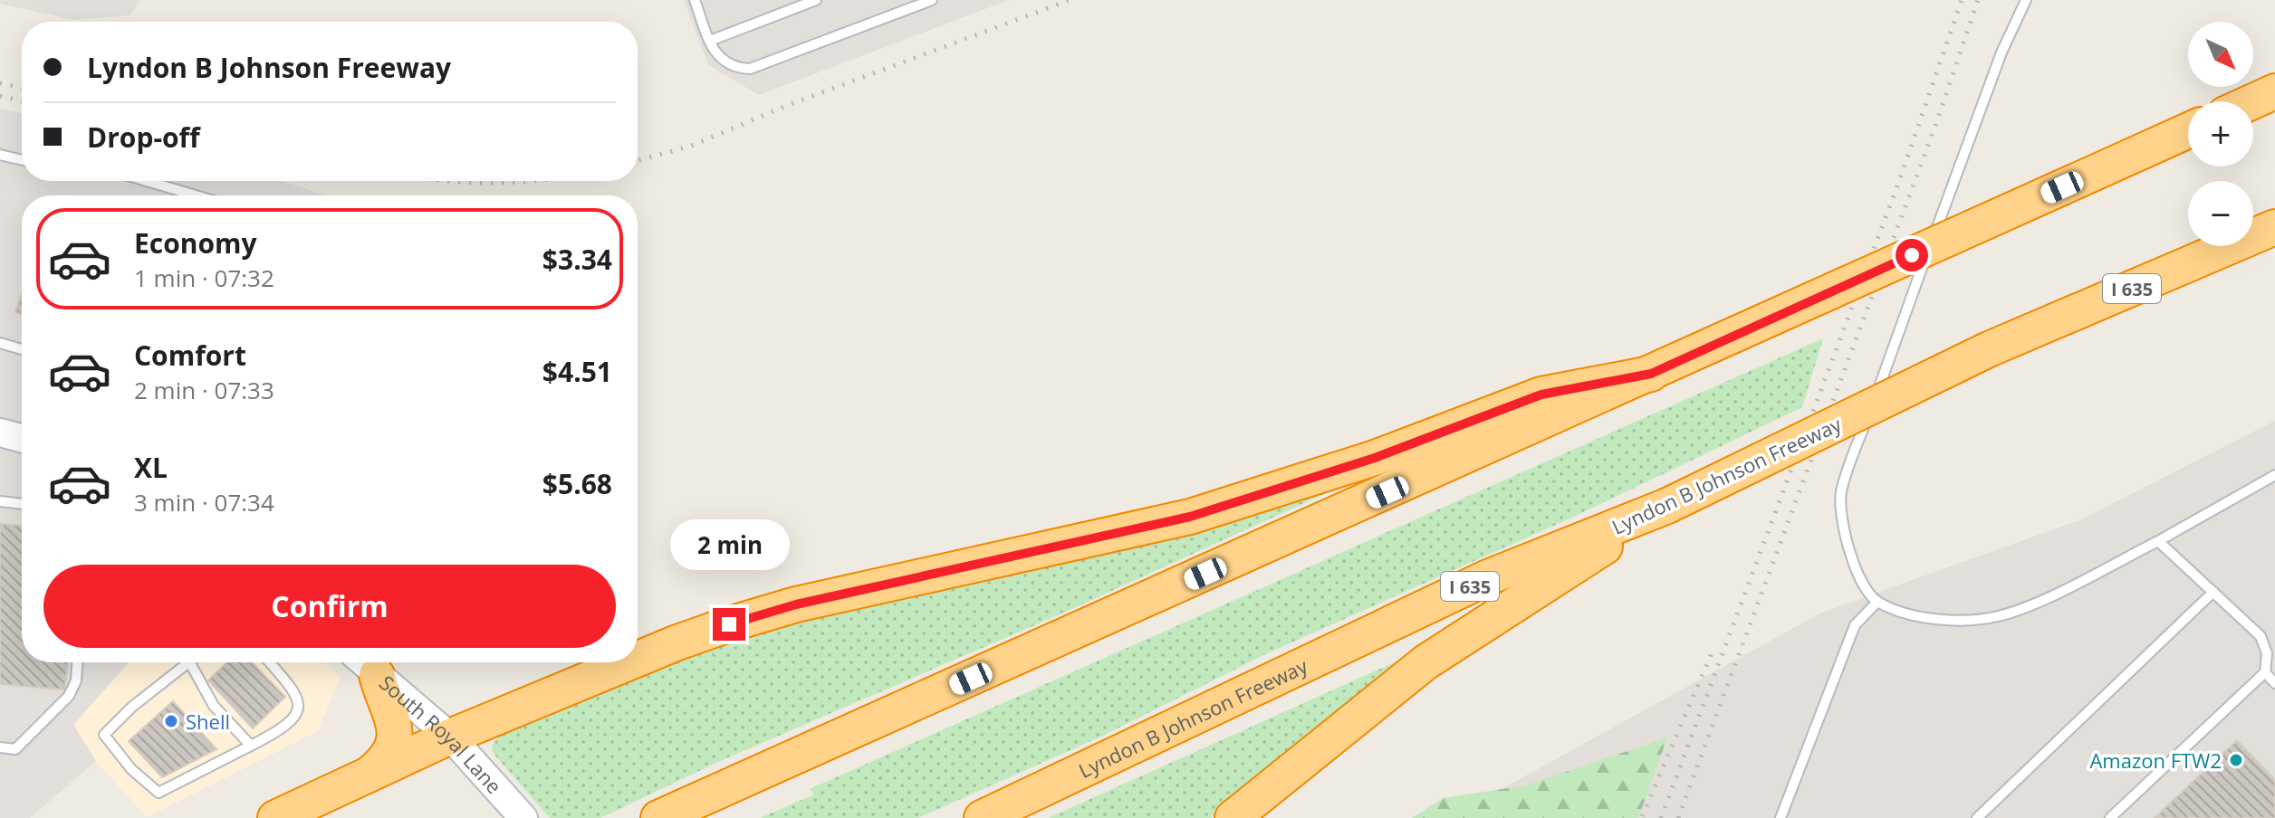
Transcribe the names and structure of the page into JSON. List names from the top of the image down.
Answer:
{
  "streets": {
    "highway": ["I 635", "Lyndon B Johnson Freeway"],
    "main road": ["South Royal Lane"]
  },
  "places": ["Shell", "Amazon FTW2"],
  "north": "bottom right",
  "page": {
    "map_buttons": ["+", "−"],
    "banner": ["Lyndon B Johnson Freeway", "Drop-off"],
    "list": [
      {
        "name": "Economy",
        "note": "1 min · 07:32",
        "value": "$3.34"
      },
      {
        "name": "Comfort",
        "note": "2 min · 07:33",
        "value": "$4.51"
      },
      {
        "name": "XL",
        "note": "3 min · 07:34",
        "value": "$5.68"
      }
    ],
    "bubble": "2 min",
    "buttons": "Confirm"
  }
}
